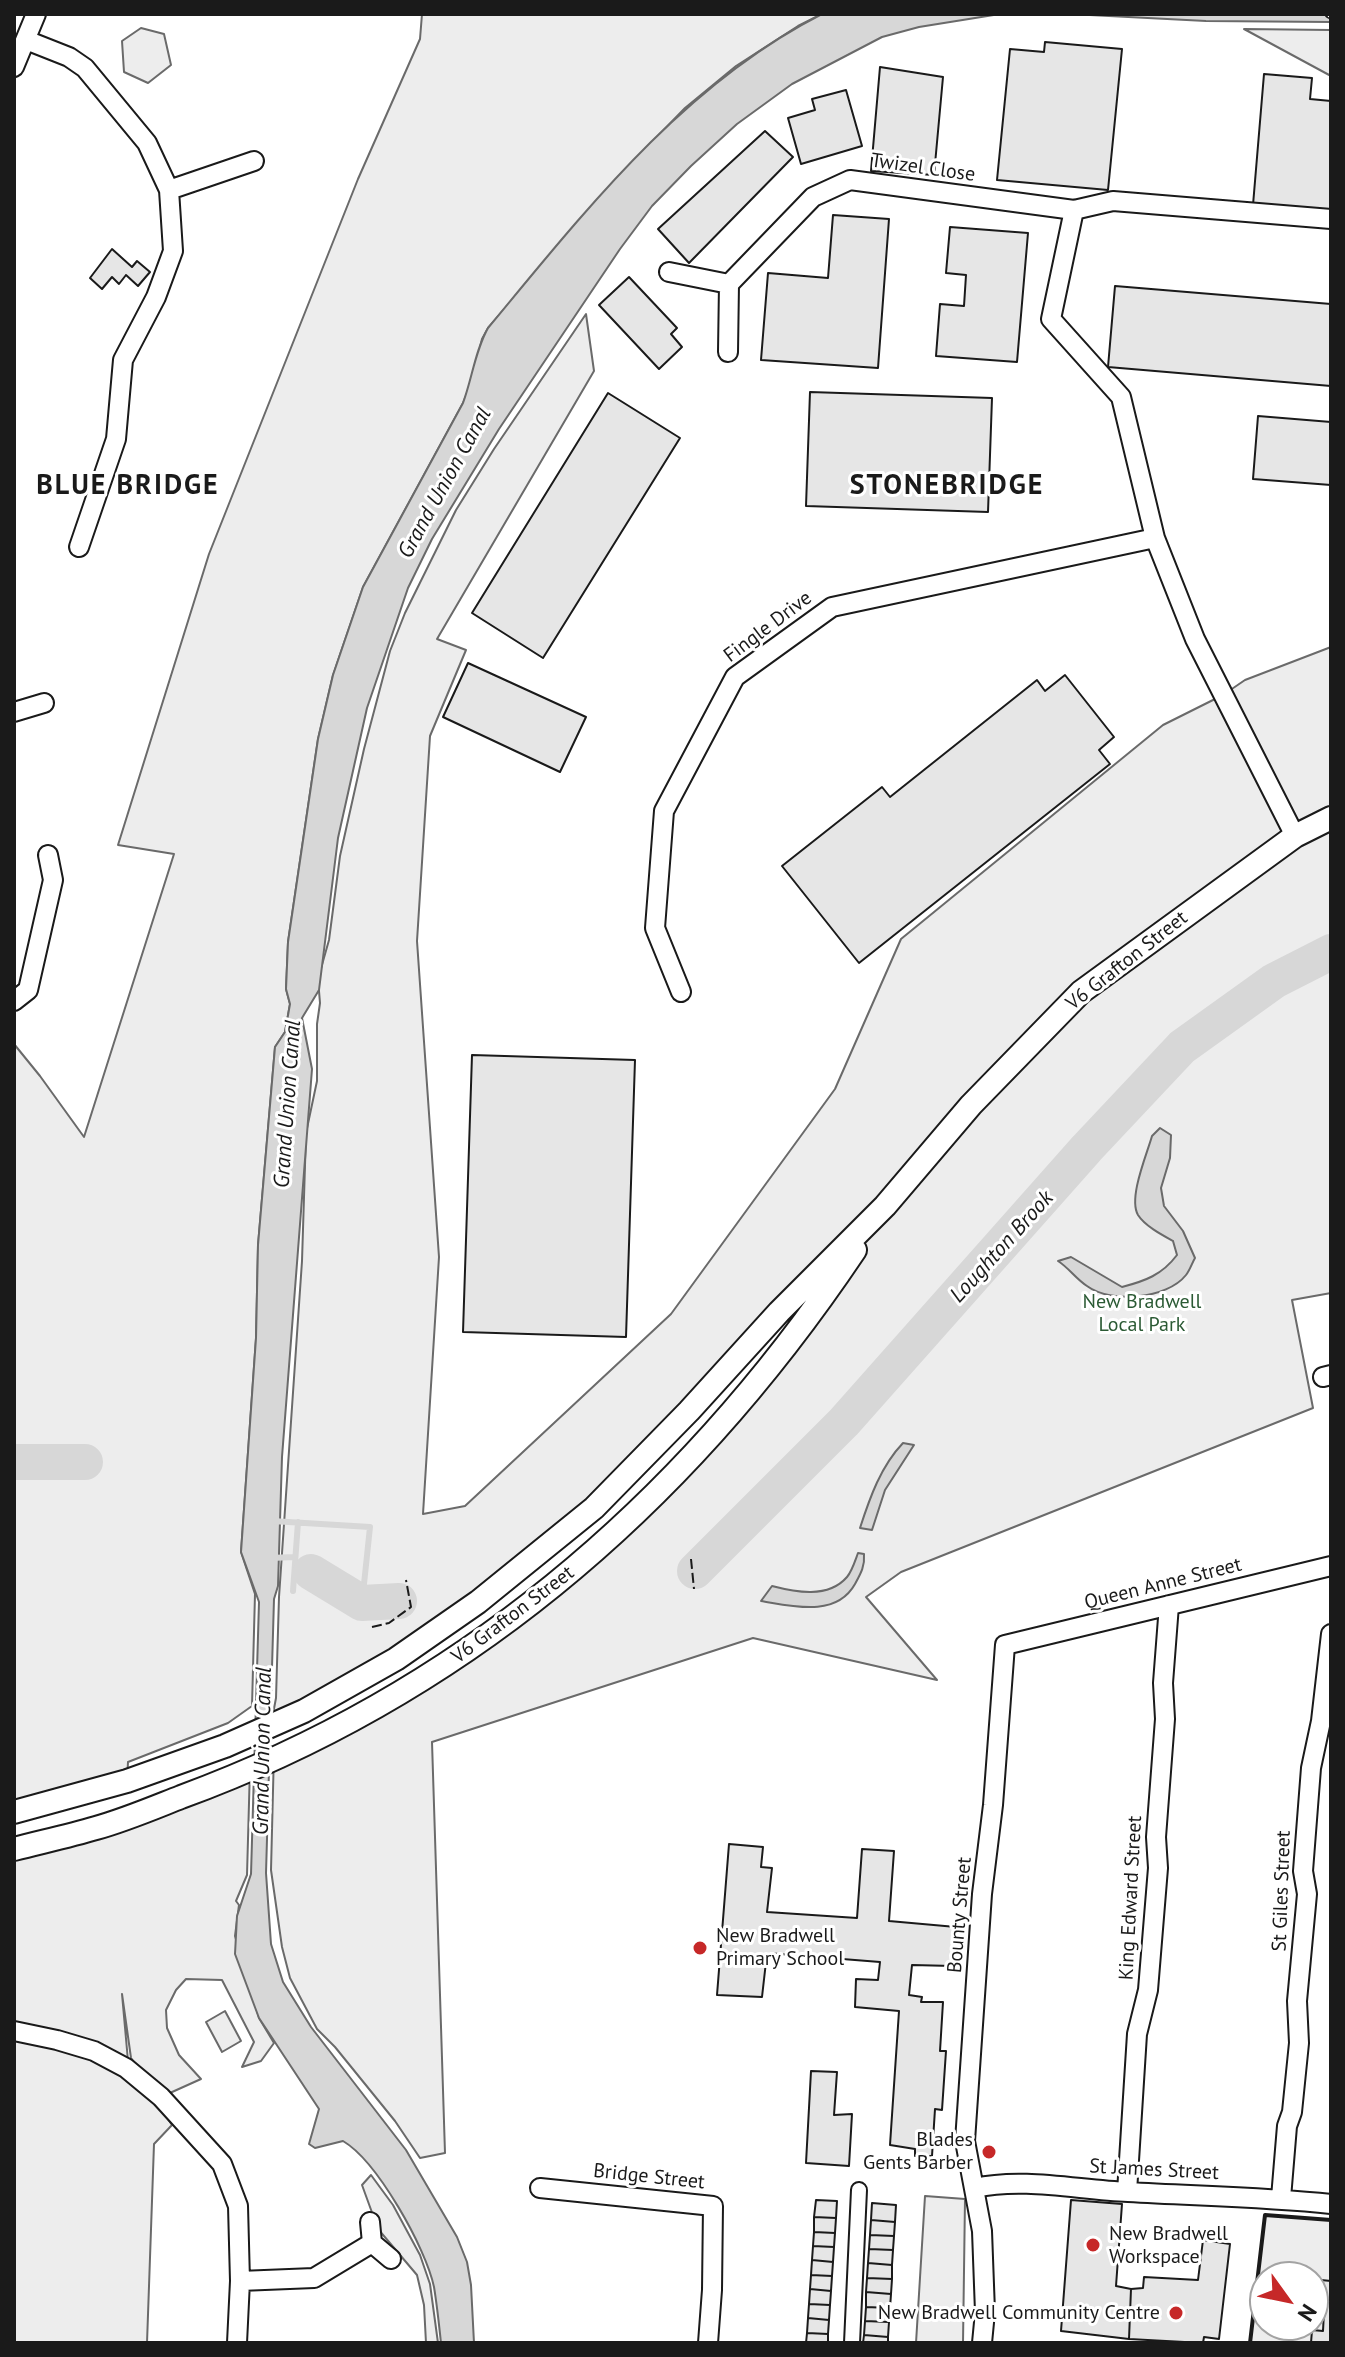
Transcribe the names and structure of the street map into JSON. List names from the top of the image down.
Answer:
{
  "streets": {
    "street": [
      "Twizel Close",
      "Fingle Drive",
      "V6 Grafton Street",
      "Queen Anne Street",
      "St Giles Street",
      "King Edward Street",
      "Bounty Street",
      "St James Street",
      "Bridge Street"
    ]
  },
  "crossings": [
    ["Queen Anne Street", "King Edward Street"],
    ["Queen Anne Street", "Bounty Street"],
    ["St Giles Street", "St James Street"],
    ["King Edward Street", "St James Street"],
    ["Bounty Street", "St James Street"]
  ],
  "districts": ["BLUE BRIDGE", "STONEBRIDGE"],
  "water": ["Grand Union Canal", "Loughton Brook"],
  "parks": ["New Bradwell Local Park"],
  "places": [
    "New Bradwell Primary School",
    "Blades Gents Barber",
    "New Bradwell Workspace",
    "New Bradwell Community Centre"
  ],
  "north": "bottom right"
}
